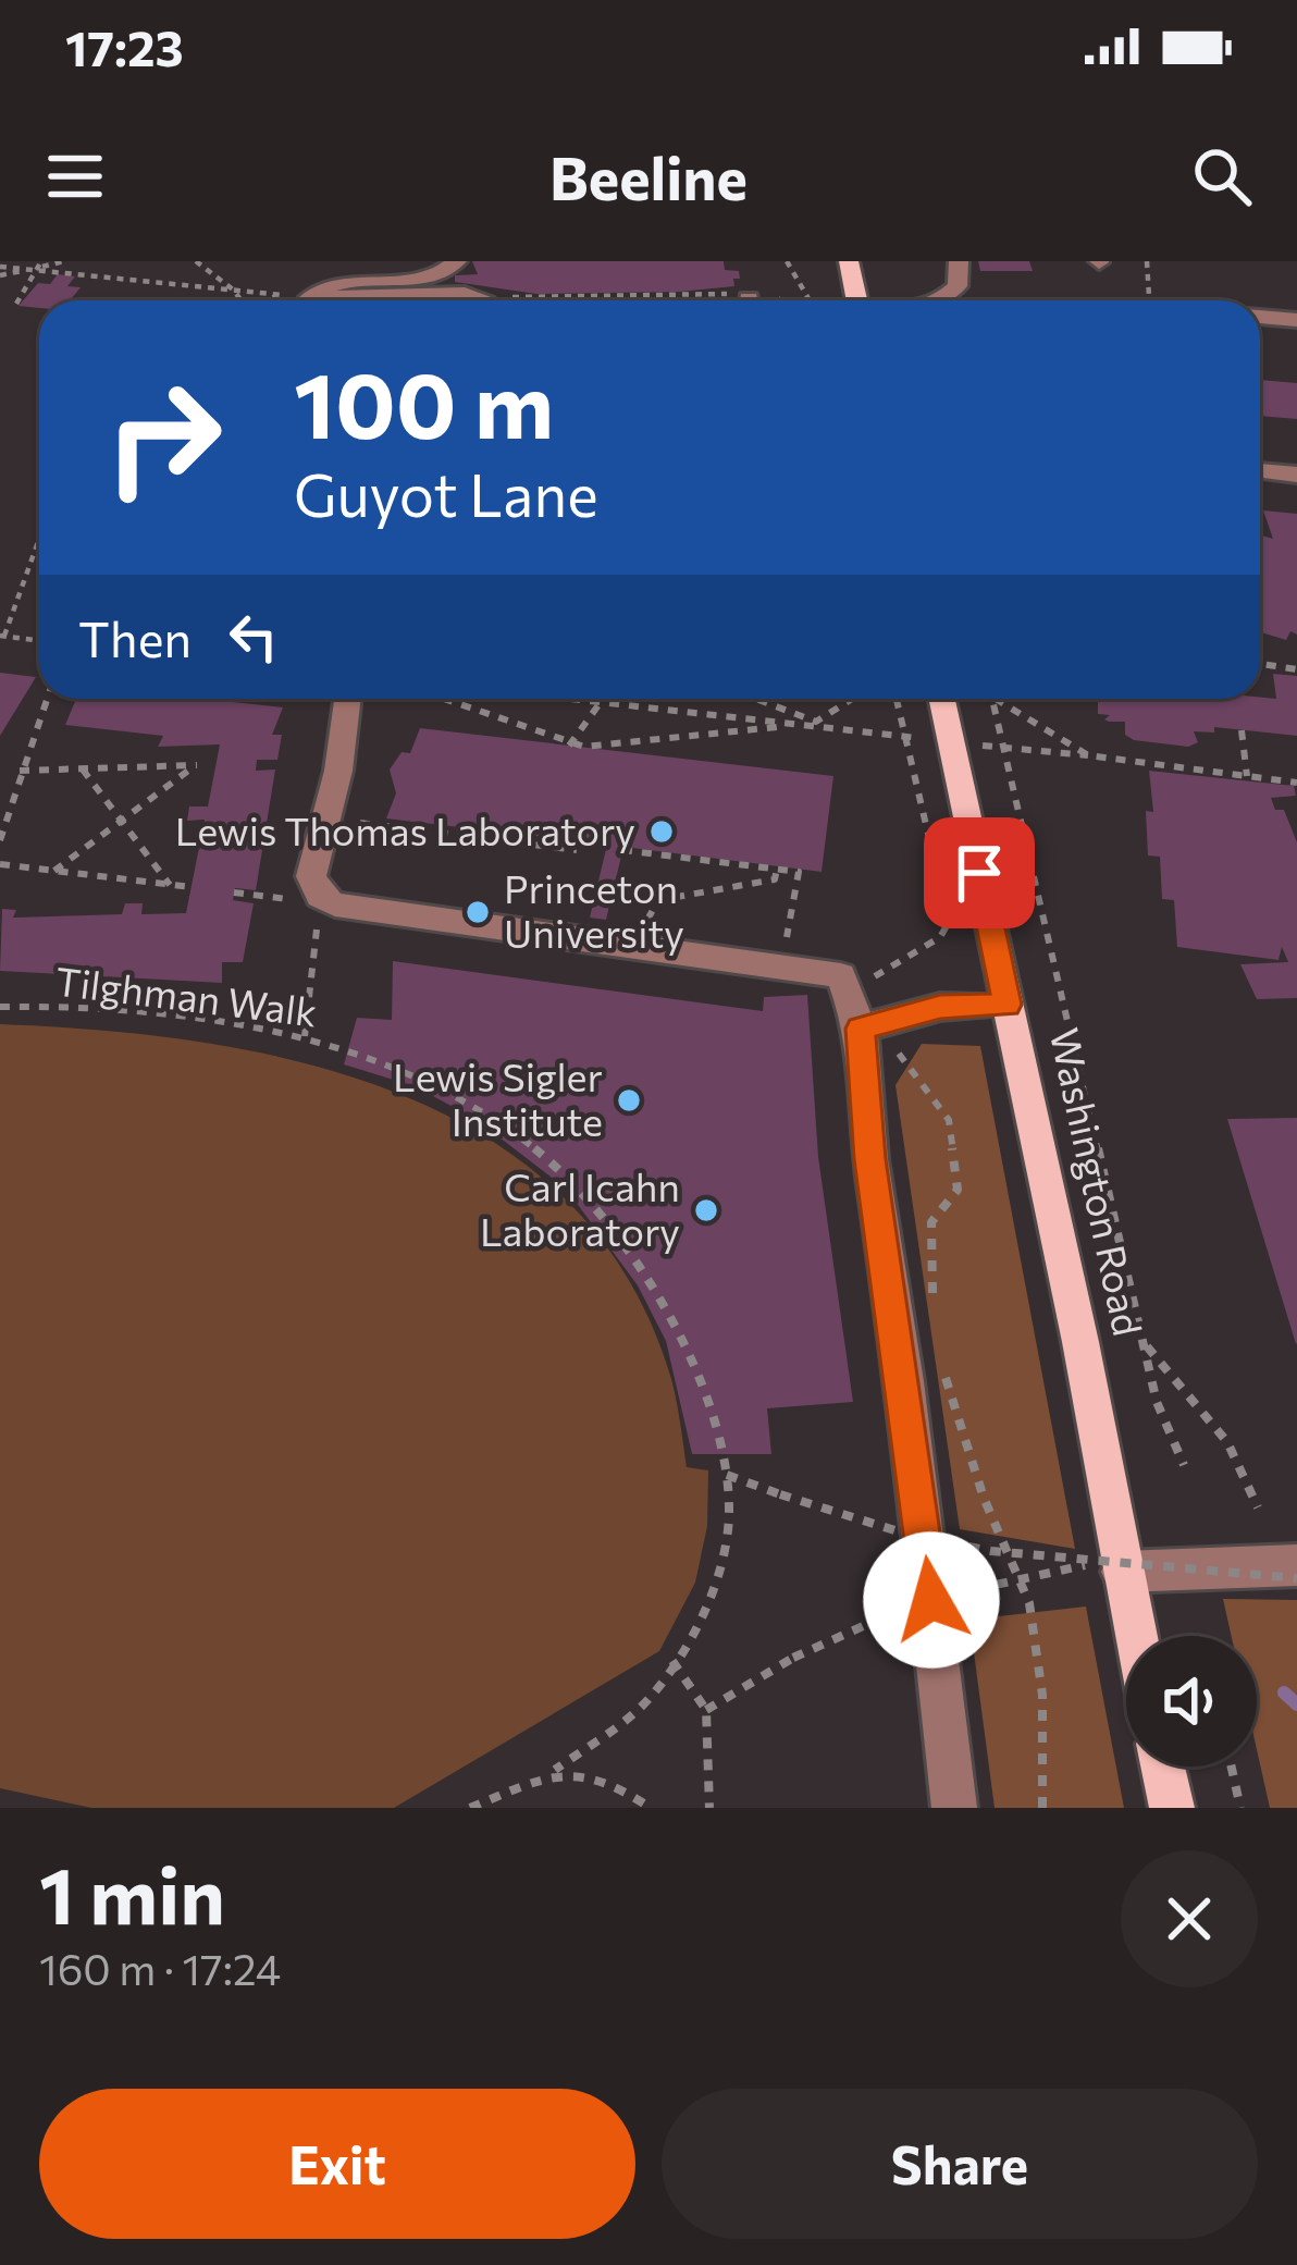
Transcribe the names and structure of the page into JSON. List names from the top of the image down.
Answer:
{
  "streets": {
    "main road": ["Washington Road"],
    "path": ["Tilghman Walk"]
  },
  "places": [
    "Lewis Thomas Laboratory",
    "Princeton University",
    "Lewis Sigler Institute",
    "Carl Icahn Laboratory"
  ],
  "page": {
    "status": "17:23",
    "header": "Beeline",
    "turn": ["100 m", "Guyot Lane"],
    "then": "Then",
    "heading": ["1 min", "160 m · 17:24"],
    "buttons": ["Exit", "Share"]
  }
}
